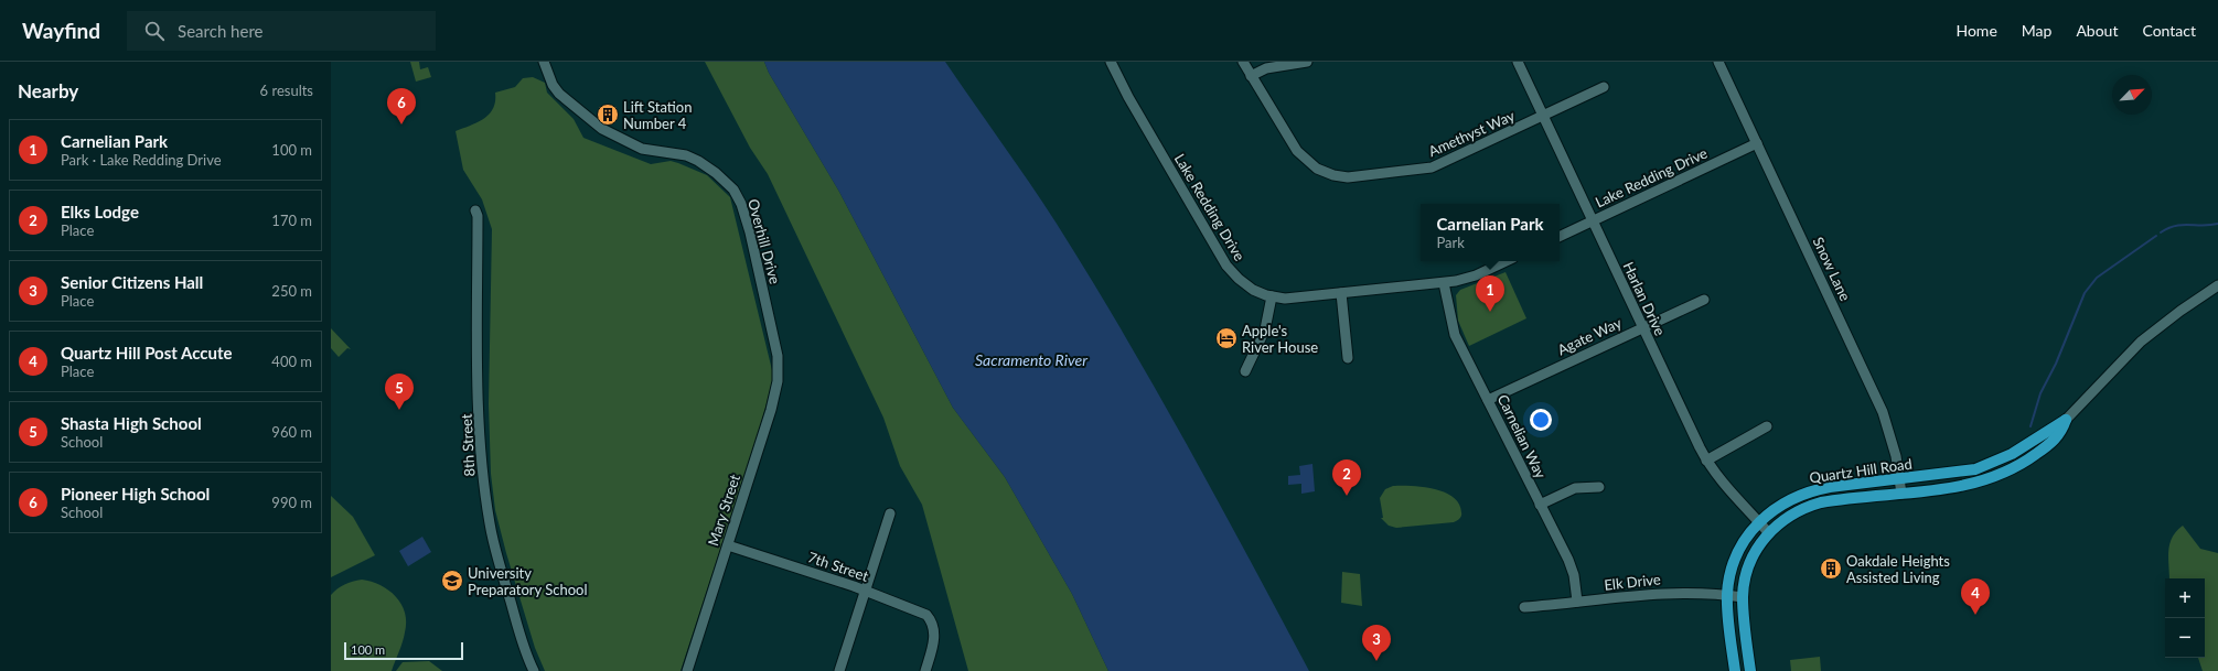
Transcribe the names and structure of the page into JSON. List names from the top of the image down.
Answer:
{
  "streets": {
    "main road": ["Quartz Hill Road"],
    "street": [
      "Amethyst Way",
      "Lake Redding Drive",
      "Overhill Drive",
      "Snow Lane",
      "Harlan Drive",
      "Agate Way",
      "Carnelian Way",
      "8th Street",
      "Mary Street",
      "7th Street",
      "Elk Drive"
    ]
  },
  "crossings": [
    ["Amethyst Way", "Harlan Drive"],
    ["Lake Redding Drive", "Snow Lane"],
    ["Lake Redding Drive", "Harlan Drive"],
    ["Lake Redding Drive", "Carnelian Way"],
    ["Overhill Drive", "Mary Street"],
    ["Snow Lane", "Quartz Hill Road"],
    ["Harlan Drive", "Agate Way"],
    ["Harlan Drive", "Quartz Hill Road"],
    ["Agate Way", "Carnelian Way"],
    ["Carnelian Way", "Elk Drive"],
    ["Quartz Hill Road", "Elk Drive"],
    ["Mary Street", "7th Street"]
  ],
  "water": ["Sacramento River"],
  "places": {
    "building": ["Lift Station Number 4", "Oakdale Heights Assisted Living"],
    "hotel": ["Apple's River House"],
    "school or university": ["University Preparatory School"]
  },
  "scale_bar": "100 m",
  "north": "top right",
  "page": {
    "header": "Wayfind",
    "search": "Search here",
    "nav": [
      "Home",
      "Map",
      "About",
      "Contact"
    ],
    "heading": ["Nearby", "6 results"],
    "pins": [
      "6",
      "1",
      "5",
      "2",
      "4",
      "3"
    ],
    "list": [
      {
        "mark": "1",
        "name": "Carnelian Park",
        "note": "Park · Lake Redding Drive",
        "value": "100 m"
      },
      {
        "mark": "2",
        "name": "Elks Lodge",
        "note": "Place",
        "value": "170 m"
      },
      {
        "mark": "3",
        "name": "Senior Citizens Hall",
        "note": "Place",
        "value": "250 m"
      },
      {
        "mark": "4",
        "name": "Quartz Hill Post Accute",
        "note": "Place",
        "value": "400 m"
      },
      {
        "mark": "5",
        "name": "Shasta High School",
        "note": "School",
        "value": "960 m"
      },
      {
        "mark": "6",
        "name": "Pioneer High School",
        "note": "School",
        "value": "990 m"
      }
    ],
    "popup": ["Carnelian Park", "Park"],
    "map_buttons": ["+", "−"],
    "scale": "100 m"
  }
}
